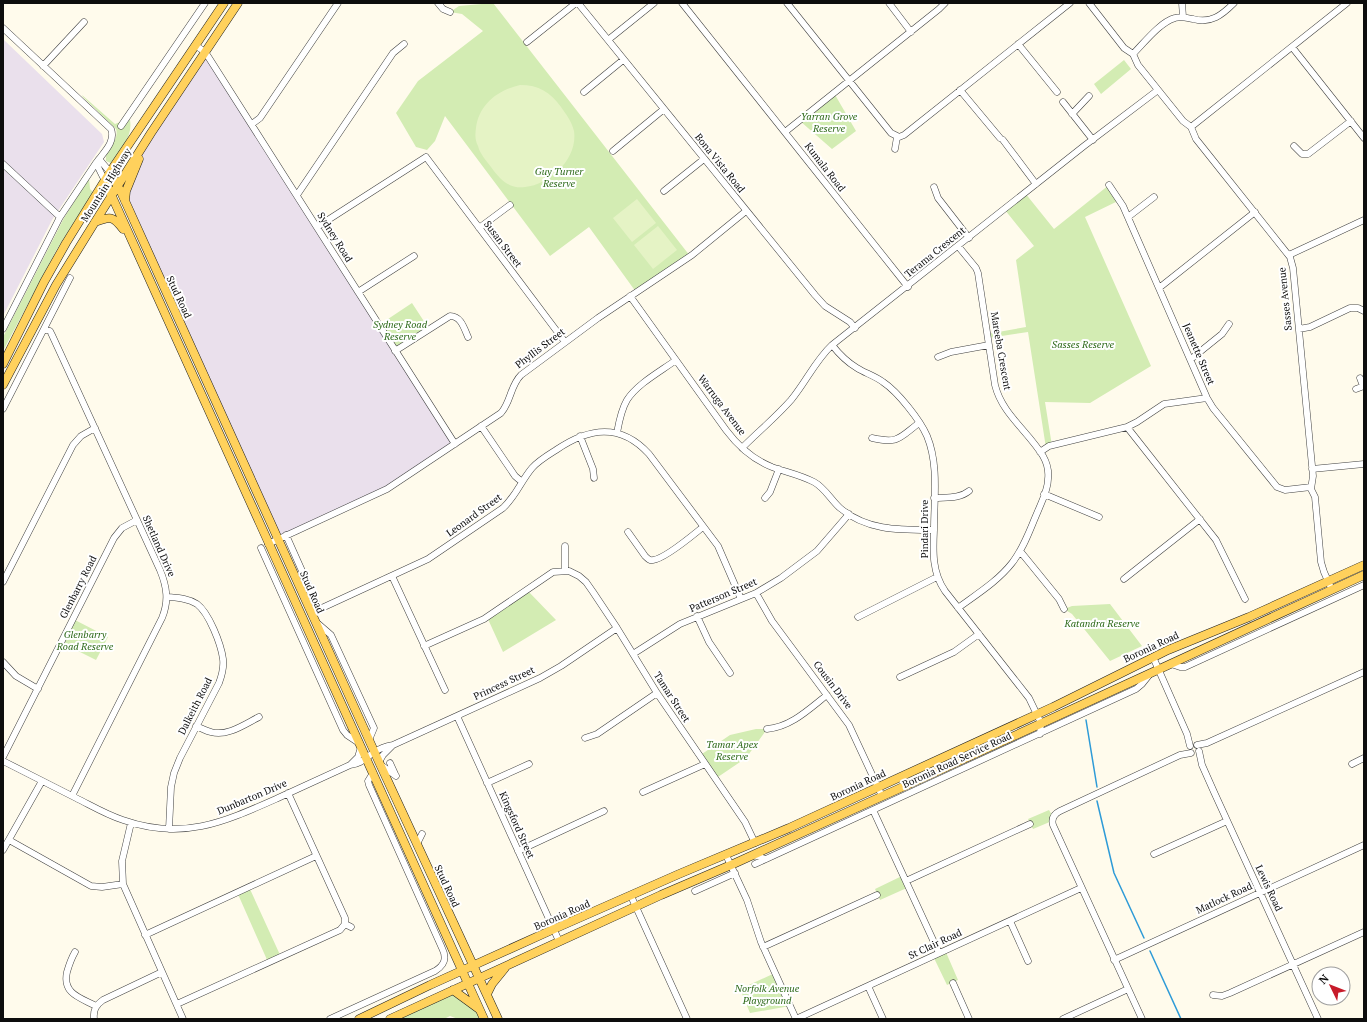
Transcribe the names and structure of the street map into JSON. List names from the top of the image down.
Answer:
{
  "streets": {
    "main road": ["Mountain Highway", "Stud Road", "Boronia Road"],
    "street": [
      "Bona Vista Road",
      "Kumala Road",
      "Sydney Road",
      "Susan Street",
      "Terama Crescent",
      "Sasses Avenue",
      "Phyllis Street",
      "Mareeba Crescent",
      "Jeanette Street",
      "Warruga Avenue",
      "Leonard Street",
      "Pindari Drive",
      "Shetland Drive",
      "Glenbarry Road",
      "Patterson Street",
      "Princess Street",
      "Cousin Drive",
      "Tamar Street",
      "Dalkeith Road",
      "Boronia Road Service Road",
      "Dunbarton Drive",
      "Kingsford Street",
      "Lewis Road",
      "Matlock Road",
      "St Clair Road"
    ]
  },
  "crossings": [
    ["Bona Vista Road", "Terama Crescent"],
    ["Bona Vista Road", "Phyllis Street"],
    ["Kumala Road", "Terama Crescent"],
    ["Mountain Highway", "Sydney Road"],
    ["Mountain Highway", "Stud Road"],
    ["Sydney Road", "Phyllis Street"],
    ["Susan Street", "Phyllis Street"],
    ["Terama Crescent", "Sasses Avenue"],
    ["Terama Crescent", "Mareeba Crescent"],
    ["Terama Crescent", "Warruga Avenue"],
    ["Terama Crescent", "Pindari Drive"],
    ["Stud Road", "Phyllis Street"],
    ["Stud Road", "Leonard Street"],
    ["Stud Road", "Boronia Road"],
    ["Stud Road", "Princess Street"],
    ["Stud Road", "Dunbarton Drive"],
    ["Sasses Avenue", "Jeanette Street"],
    ["Sasses Avenue", "Boronia Road"],
    ["Phyllis Street", "Warruga Avenue"],
    ["Mareeba Crescent", "Pindari Drive"],
    ["Warruga Avenue", "Pindari Drive"],
    ["Warruga Avenue", "Patterson Street"],
    ["Leonard Street", "Patterson Street"],
    ["Pindari Drive", "Boronia Road"],
    ["Shetland Drive", "Glenbarry Road"],
    ["Shetland Drive", "Dalkeith Road"],
    ["Shetland Drive", "Dunbarton Drive"],
    ["Patterson Street", "Cousin Drive"],
    ["Patterson Street", "Tamar Street"],
    ["Boronia Road", "Cousin Drive"],
    ["Boronia Road", "Tamar Street"],
    ["Boronia Road", "Boronia Road Service Road"],
    ["Boronia Road", "Kingsford Street"],
    ["Boronia Road", "Lewis Road"],
    ["Princess Street", "Tamar Street"],
    ["Princess Street", "Dunbarton Drive"],
    ["Princess Street", "Kingsford Street"],
    ["Dalkeith Road", "Dunbarton Drive"],
    ["Boronia Road Service Road", "Lewis Road"],
    ["Lewis Road", "Matlock Road"]
  ],
  "parks": [
    "Yarran Grove Reserve",
    "Guy Turner Reserve",
    "Sydney Road Reserve",
    "Sasses Reserve",
    "Katandra Reserve",
    "Glenbarry Road Reserve",
    "Tamar Apex Reserve",
    "Norfolk Avenue Playground"
  ],
  "north": "top left"
}
